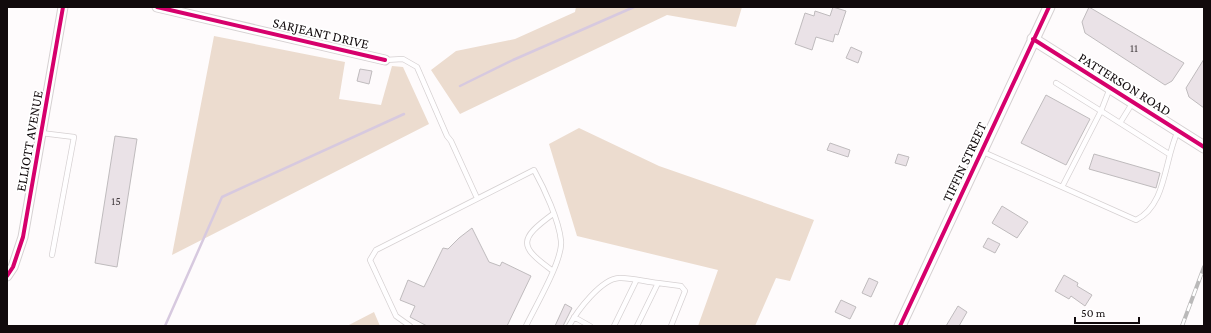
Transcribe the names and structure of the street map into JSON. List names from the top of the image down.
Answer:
{
  "streets": {
    "street": [
      "SARJEANT DRIVE",
      "PATTERSON ROAD",
      "ELLIOTT AVENUE",
      "TIFFIN STREET"
    ]
  },
  "crossings": [
    ["PATTERSON ROAD", "TIFFIN STREET"]
  ],
  "house_numbers": ["11", "15"],
  "scale_bar": "50 m"
}
